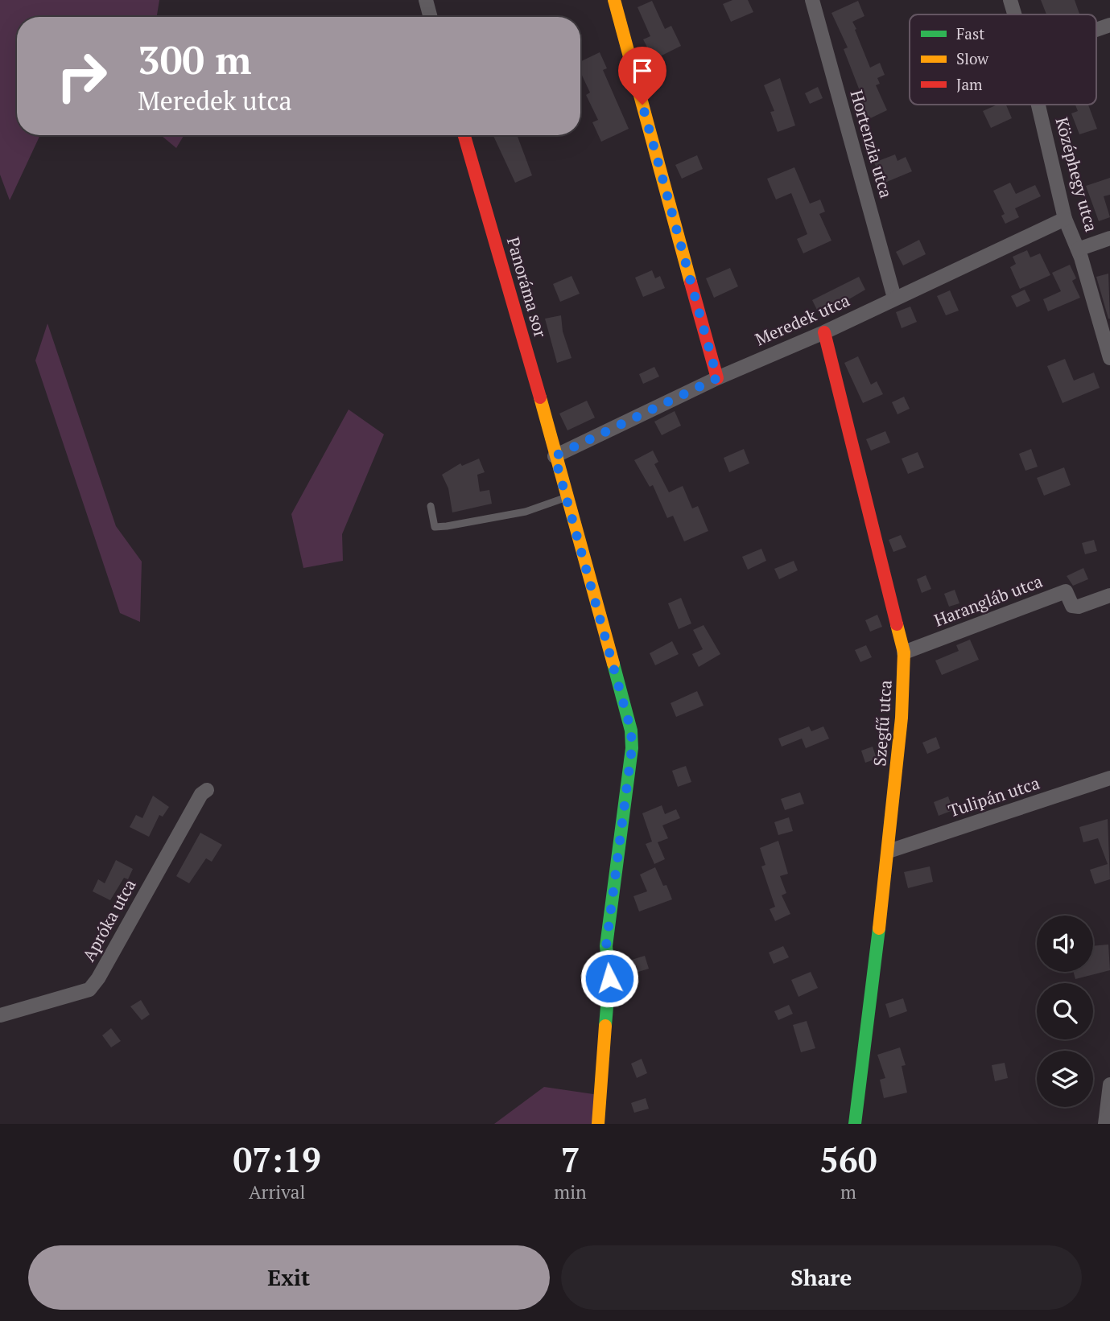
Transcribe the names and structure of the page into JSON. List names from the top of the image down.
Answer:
{
  "streets": {
    "street": [
      "Hortenzia utca",
      "Középhegy utca",
      "Panoráma sor",
      "Meredek utca",
      "Harangláb utca",
      "Szegfű utca",
      "Tulipán utca",
      "Apróka utca"
    ]
  },
  "crossings": [
    ["Hortenzia utca", "Meredek utca"],
    ["Középhegy utca", "Meredek utca"],
    ["Panoráma sor", "Meredek utca"],
    ["Meredek utca", "Szegfű utca"],
    ["Harangláb utca", "Szegfű utca"],
    ["Szegfű utca", "Tulipán utca"]
  ],
  "legend": ["Fast", "Slow", "Jam"],
  "page": {
    "turn": ["300 m", "Meredek utca"],
    "eta": [
      "07:19",
      "Arrival",
      "7",
      "min",
      "560",
      "m"
    ],
    "buttons": ["Exit", "Share"]
  }
}
